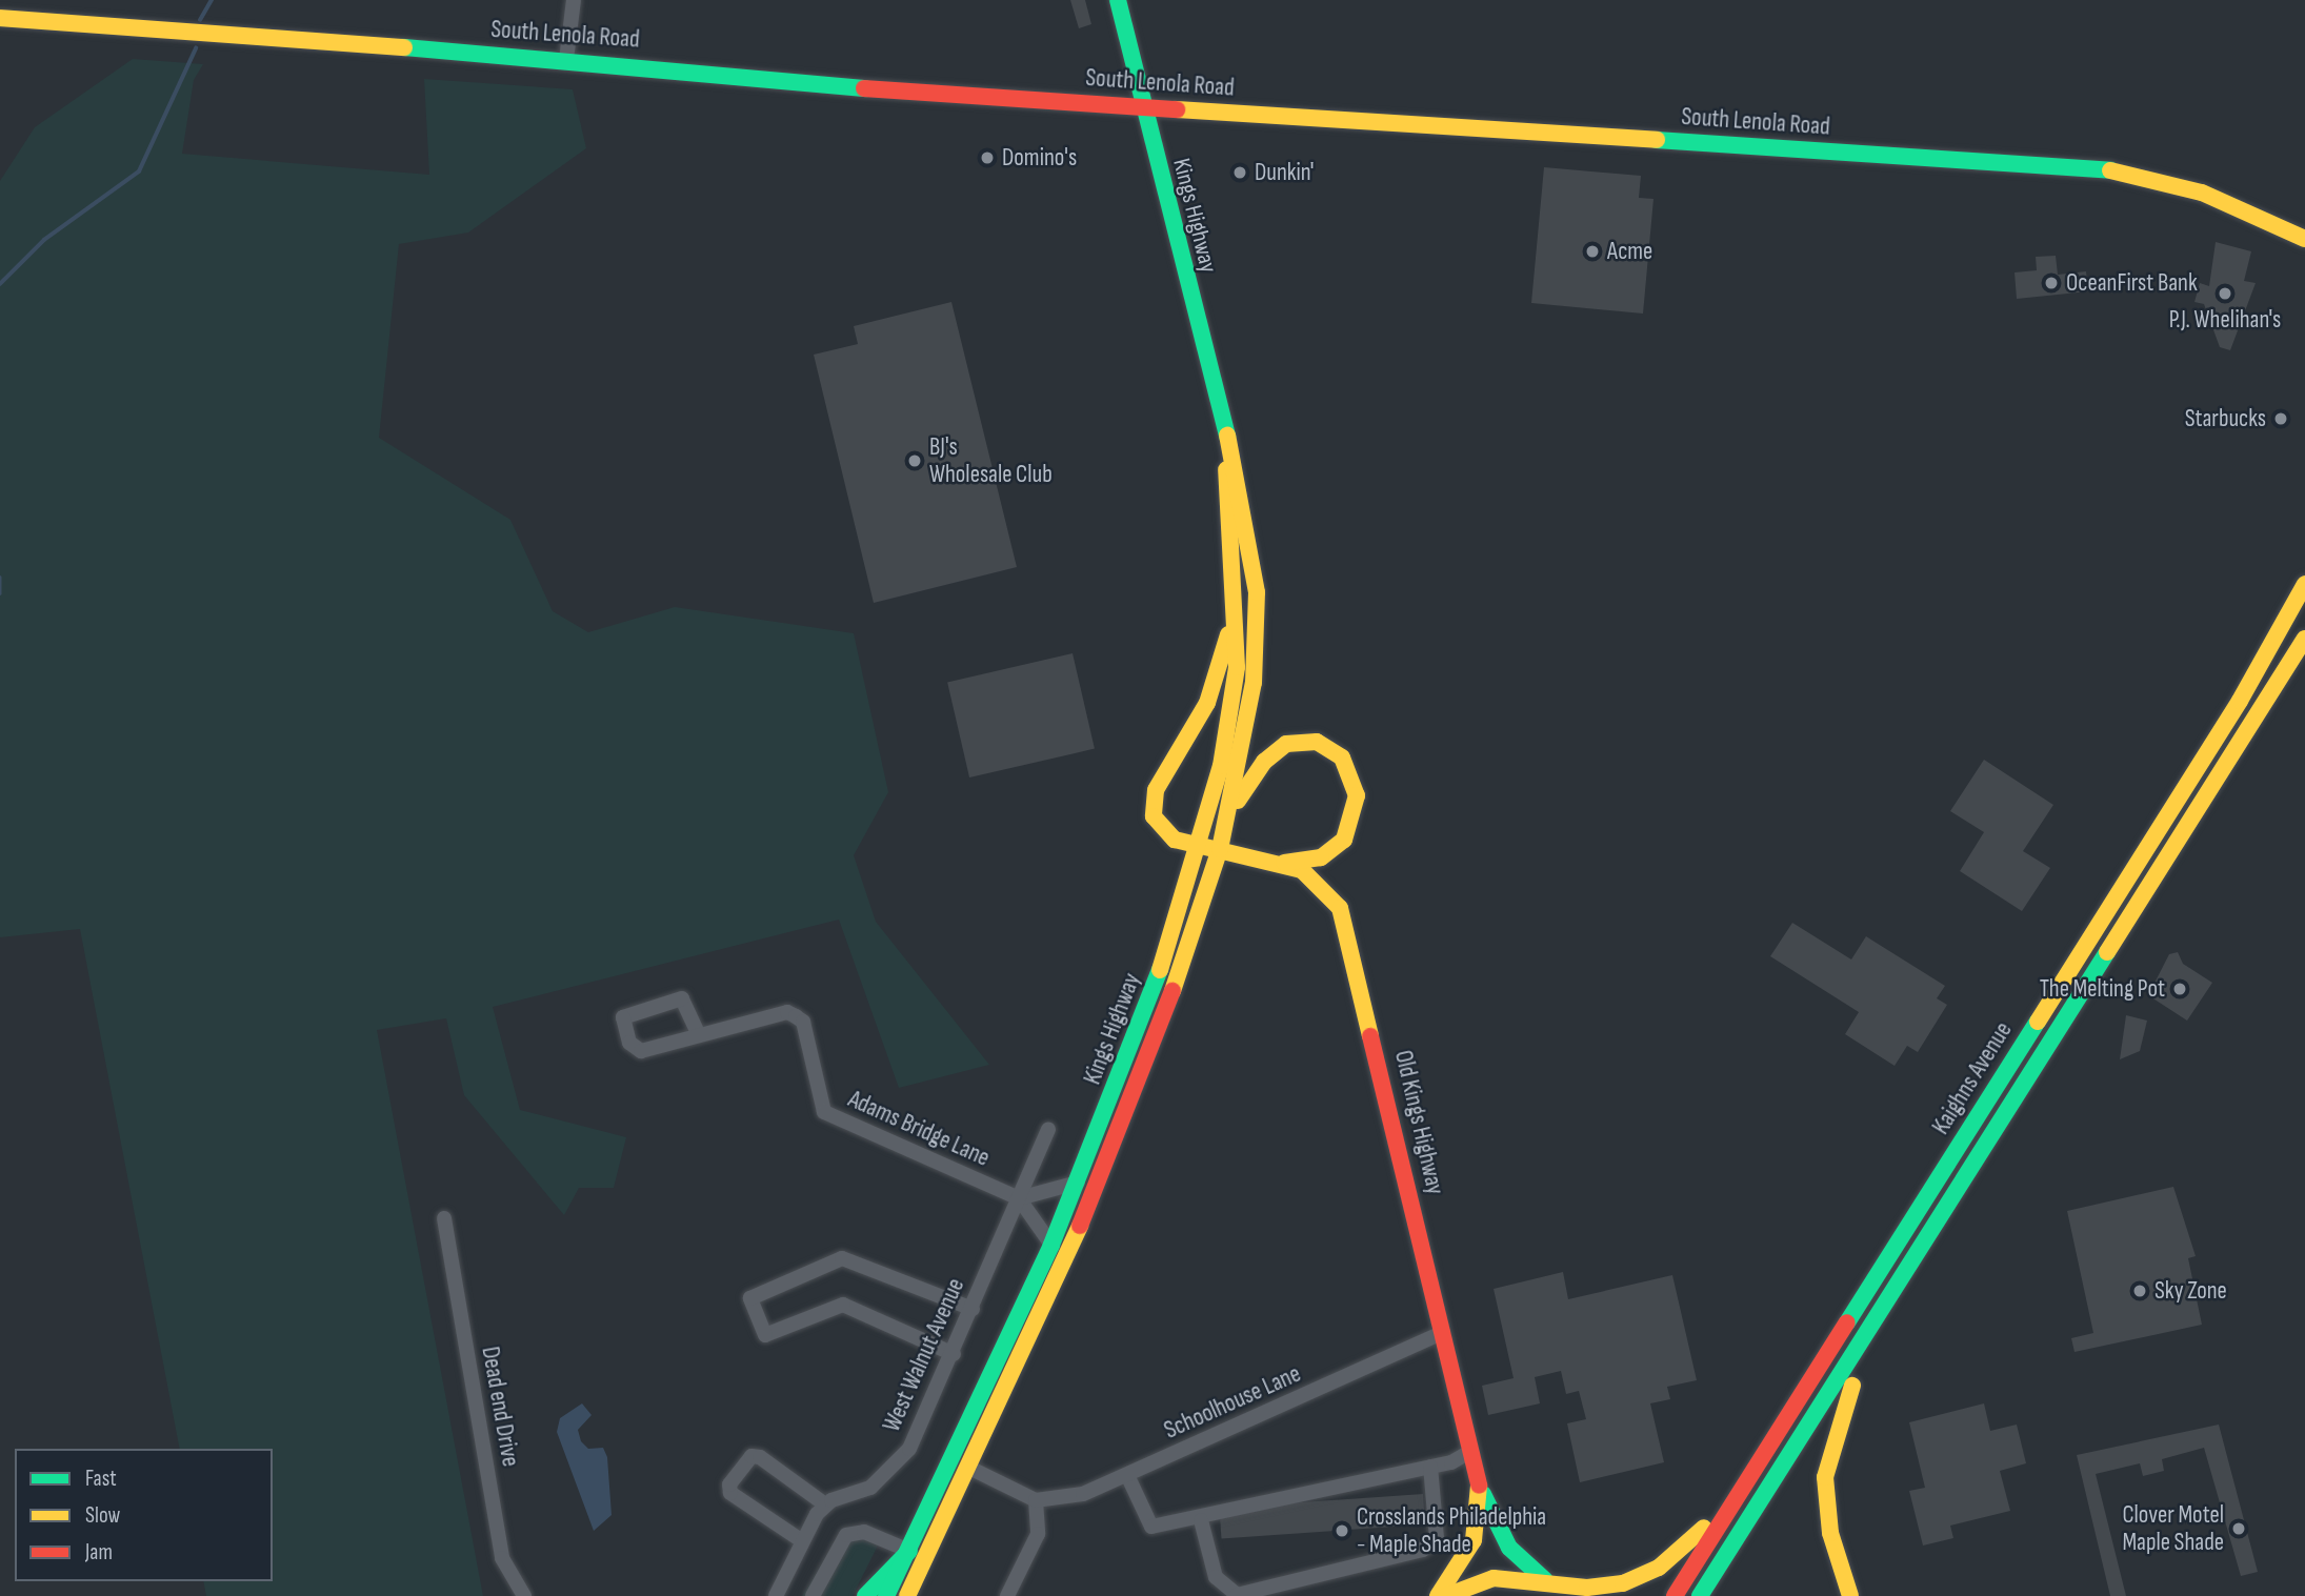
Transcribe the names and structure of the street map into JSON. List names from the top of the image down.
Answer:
{
  "streets": {
    "main road": [
      "South Lenola Road",
      "Kings Highway",
      "Kaighns Avenue",
      "Old Kings Highway"
    ],
    "street": [
      "Adams Bridge Lane",
      "West Walnut Avenue",
      "Schoolhouse Lane",
      "Dead end Drive"
    ]
  },
  "crossings": [
    ["South Lenola Road", "Kings Highway"],
    ["Kings Highway", "Old Kings Highway"],
    ["Old Kings Highway", "Schoolhouse Lane"],
    ["Adams Bridge Lane", "West Walnut Avenue"]
  ],
  "places": [
    "Domino's",
    "Dunkin'",
    "Acme",
    "OceanFirst Bank",
    "P.J. Whelihan's",
    "Starbucks",
    "BJ's Wholesale Club",
    "The Melting Pot",
    "Sky Zone",
    "Clover Motel Maple Shade",
    "Crosslands Philadelphia - Maple Shade"
  ],
  "legend": ["Fast", "Slow", "Jam"]
}
